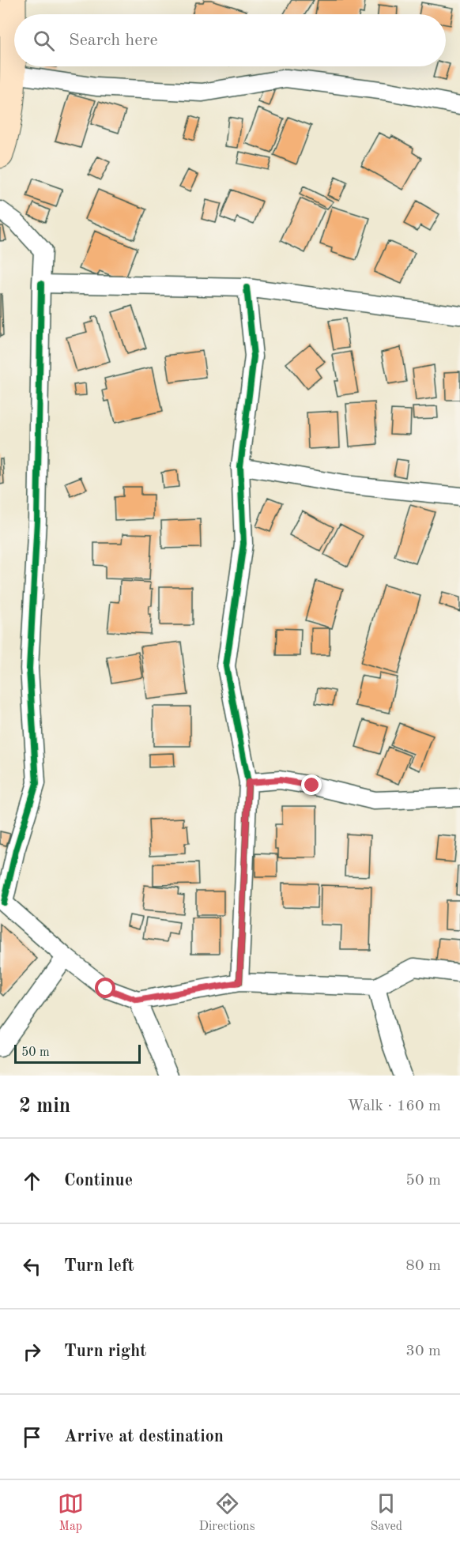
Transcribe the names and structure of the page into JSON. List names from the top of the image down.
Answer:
{
  "scale_bar": "50 m",
  "page": {
    "search": "Search here",
    "scale": "50 m",
    "heading": ["2 min", "Walk · 160 m"],
    "list": [
      ["Continue", "50 m"],
      ["Turn left", "80 m"],
      ["Turn right", "30 m"],
      "Arrive at destination"
    ],
    "nav": ["Map", "Directions", "Saved"]
  }
}
